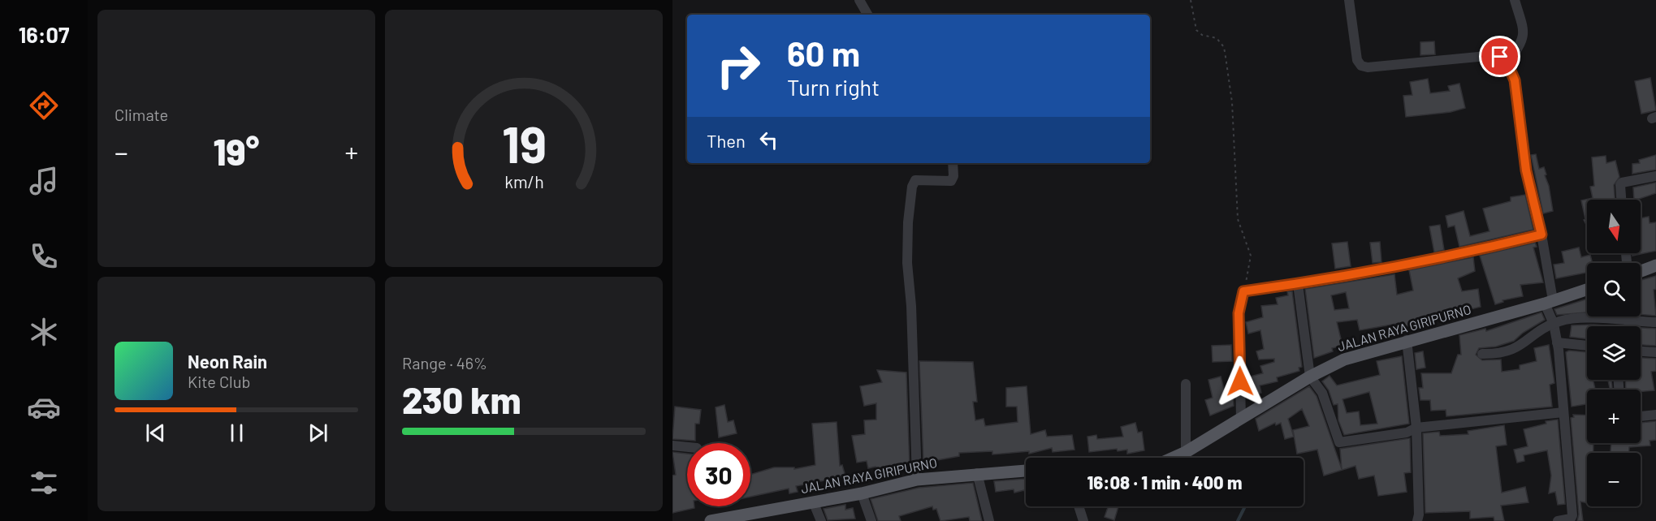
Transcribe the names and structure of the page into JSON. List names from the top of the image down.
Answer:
{
  "streets": {
    "main road": ["JALAN RAYA GIRIPURNO"]
  },
  "north": "bottom",
  "page": {
    "tabs": "16:07",
    "tile": [
      "Climate",
      ["Range · 46%", "230 km"]
    ],
    "turn": ["60 m", "Turn right"],
    "then": "Then",
    "heat": ["−", "19°", "+"],
    "map_buttons": ["+", "−"],
    "song": ["Neon Rain", "Kite Club"],
    "limit": "30",
    "trip": "16:08 · 1 min · 400 m",
    "gauge": ["19", "km/h"]
  }
}
